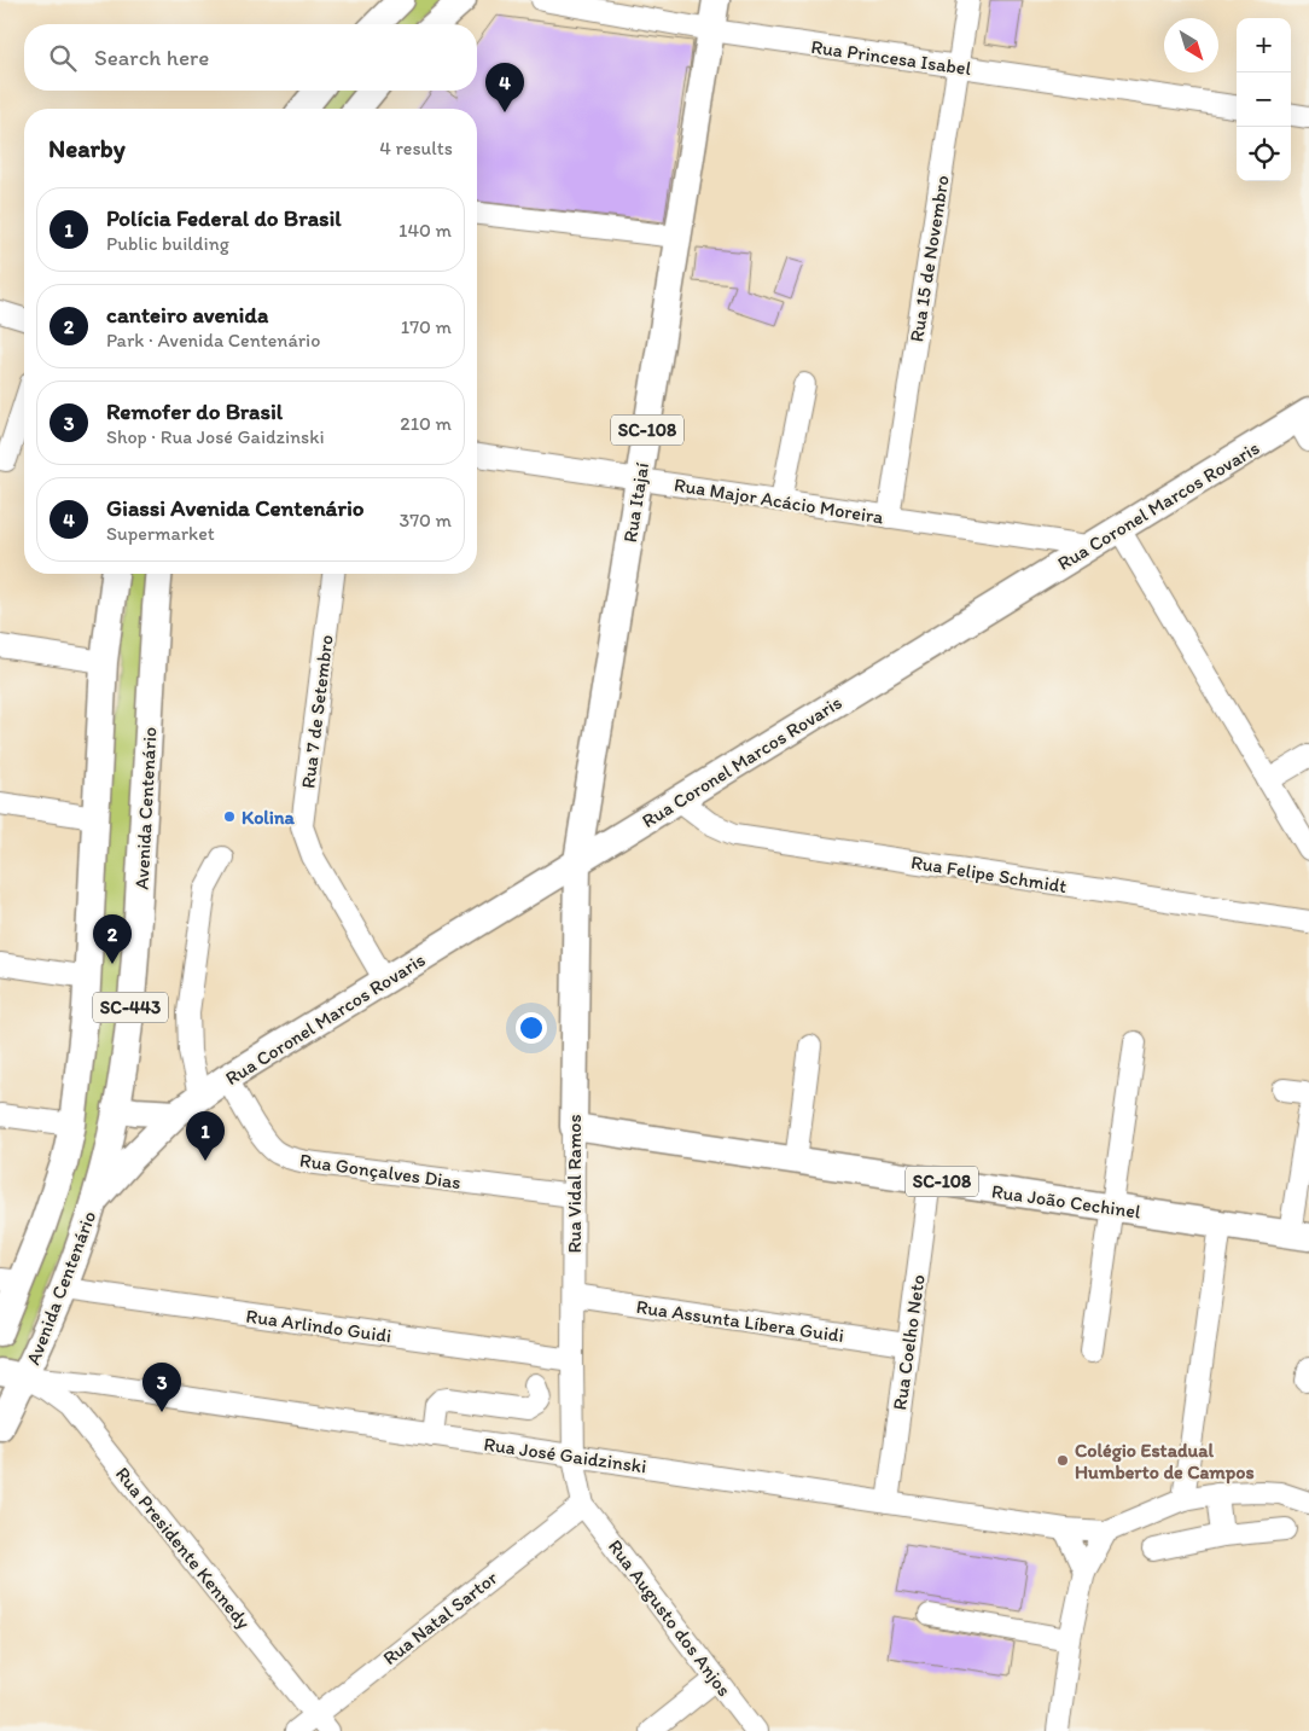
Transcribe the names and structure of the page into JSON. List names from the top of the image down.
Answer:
{
  "streets": {
    "main road": [
      "SC-108",
      "Rua Itajaí",
      "Rua Coronel Marcos Rovaris",
      "Avenida Centenário",
      "SC-443",
      "Rua Vidal Ramos",
      "Rua João Cechinel"
    ],
    "street": [
      "Rua Princesa Isabel",
      "Rua 15 de Novembro",
      "Rua Major Acácio Moreira",
      "Rua 7 de Setembro",
      "Rua Felipe Schmidt",
      "Rua Gonçalves Dias",
      "Rua Assunta Líbera Guidi",
      "Rua Arlindo Guidi",
      "Rua Coelho Neto",
      "Rua José Gaidzinski",
      "Rua Presidente Kennedy",
      "Rua Natal Sartor",
      "Rua Augusto dos Anjos"
    ]
  },
  "crossings": [
    ["Rua Princesa Isabel", "Rua 15 de Novembro"],
    ["Rua Princesa Isabel", "Rua Itajaí"],
    ["Rua 15 de Novembro", "Rua Major Acácio Moreira"],
    ["Rua Major Acácio Moreira", "Rua Itajaí"],
    ["Rua Major Acácio Moreira", "Rua Coronel Marcos Rovaris"],
    ["Rua Itajaí", "Rua Coronel Marcos Rovaris"],
    ["Rua Itajaí", "Rua Vidal Ramos"],
    ["Rua Coronel Marcos Rovaris", "Rua 7 de Setembro"],
    ["Rua Coronel Marcos Rovaris", "Avenida Centenário"],
    ["Rua Coronel Marcos Rovaris", "Rua Felipe Schmidt"],
    ["Rua Coronel Marcos Rovaris", "Rua Gonçalves Dias"],
    ["Rua Coronel Marcos Rovaris", "Rua Vidal Ramos"],
    ["Avenida Centenário", "Rua Arlindo Guidi"],
    ["Avenida Centenário", "Rua José Gaidzinski"],
    ["Avenida Centenário", "Rua Presidente Kennedy"],
    ["Rua Gonçalves Dias", "Rua Vidal Ramos"],
    ["Rua Vidal Ramos", "Rua João Cechinel"],
    ["Rua Vidal Ramos", "Rua Assunta Líbera Guidi"],
    ["Rua Vidal Ramos", "Rua Arlindo Guidi"],
    ["Rua Vidal Ramos", "Rua José Gaidzinski"],
    ["Rua Vidal Ramos", "Rua Natal Sartor"],
    ["Rua Vidal Ramos", "Rua Augusto dos Anjos"],
    ["Rua João Cechinel", "Rua Coelho Neto"],
    ["Rua Assunta Líbera Guidi", "Rua Coelho Neto"],
    ["Rua Coelho Neto", "Rua José Gaidzinski"],
    ["Rua José Gaidzinski", "Rua Presidente Kennedy"],
    ["Rua Presidente Kennedy", "Rua Natal Sartor"],
    ["Rua Natal Sartor", "Rua Augusto dos Anjos"]
  ],
  "places": ["Kolina", "Colégio Estadual Humberto de Campos"],
  "north": "bottom right",
  "page": {
    "map_buttons": ["+", "−"],
    "search": "Search here",
    "pins": [
      "4",
      "2",
      "1",
      "3"
    ],
    "heading": ["Nearby", "4 results"],
    "list": [
      {
        "mark": "1",
        "name": "Polícia Federal do Brasil",
        "note": "Public building",
        "value": "140 m"
      },
      {
        "mark": "2",
        "name": "canteiro avenida",
        "note": "Park · Avenida Centenário",
        "value": "170 m"
      },
      {
        "mark": "3",
        "name": "Remofer do Brasil",
        "note": "Shop · Rua José Gaidzinski",
        "value": "210 m"
      },
      {
        "mark": "4",
        "name": "Giassi Avenida Centenário",
        "note": "Supermarket",
        "value": "370 m"
      }
    ]
  }
}
